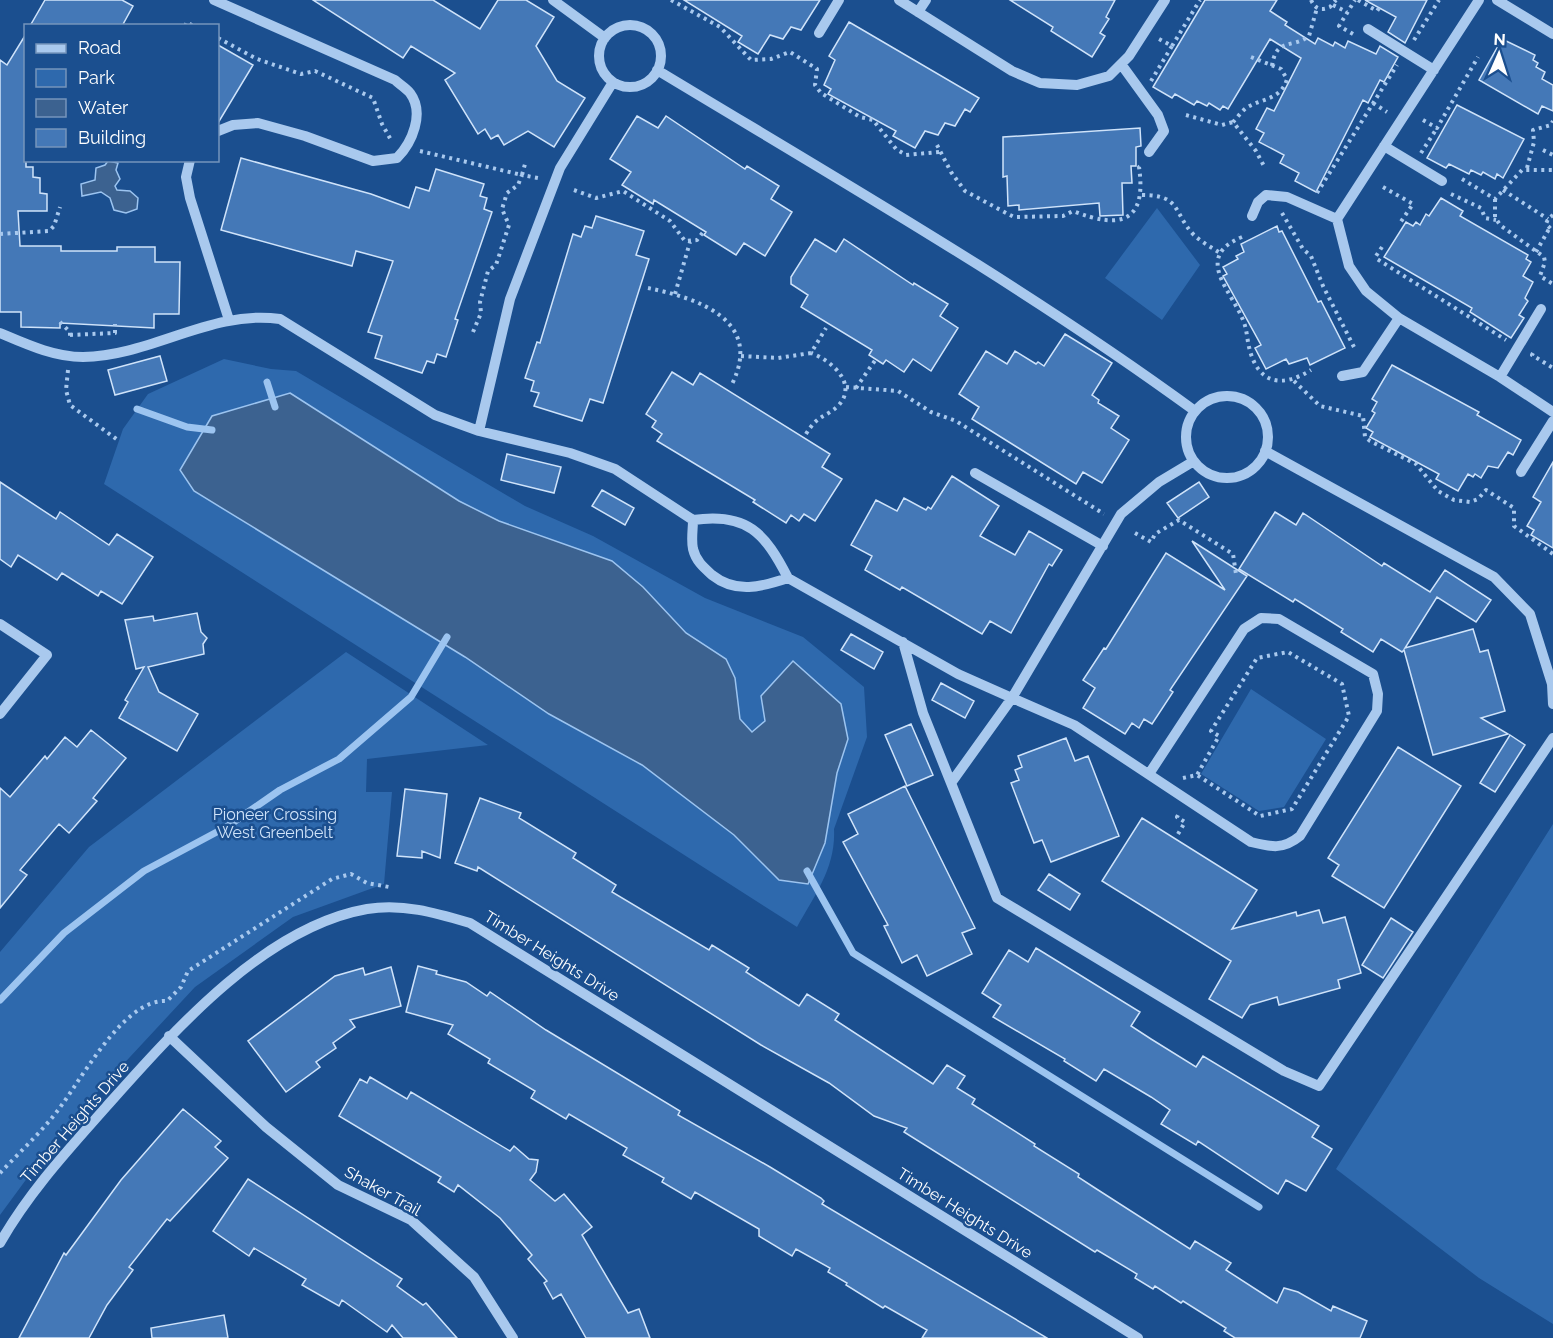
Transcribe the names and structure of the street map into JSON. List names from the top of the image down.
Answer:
{
  "streets": {
    "street": ["Timber Heights Drive", "Shaker Trail"]
  },
  "crossings": [
    ["Timber Heights Drive", "Shaker Trail"]
  ],
  "parks": ["Pioneer Crossing West Greenbelt"],
  "legend": [
    "Road",
    "Park",
    "Water",
    "Building"
  ],
  "north": "top"
}
